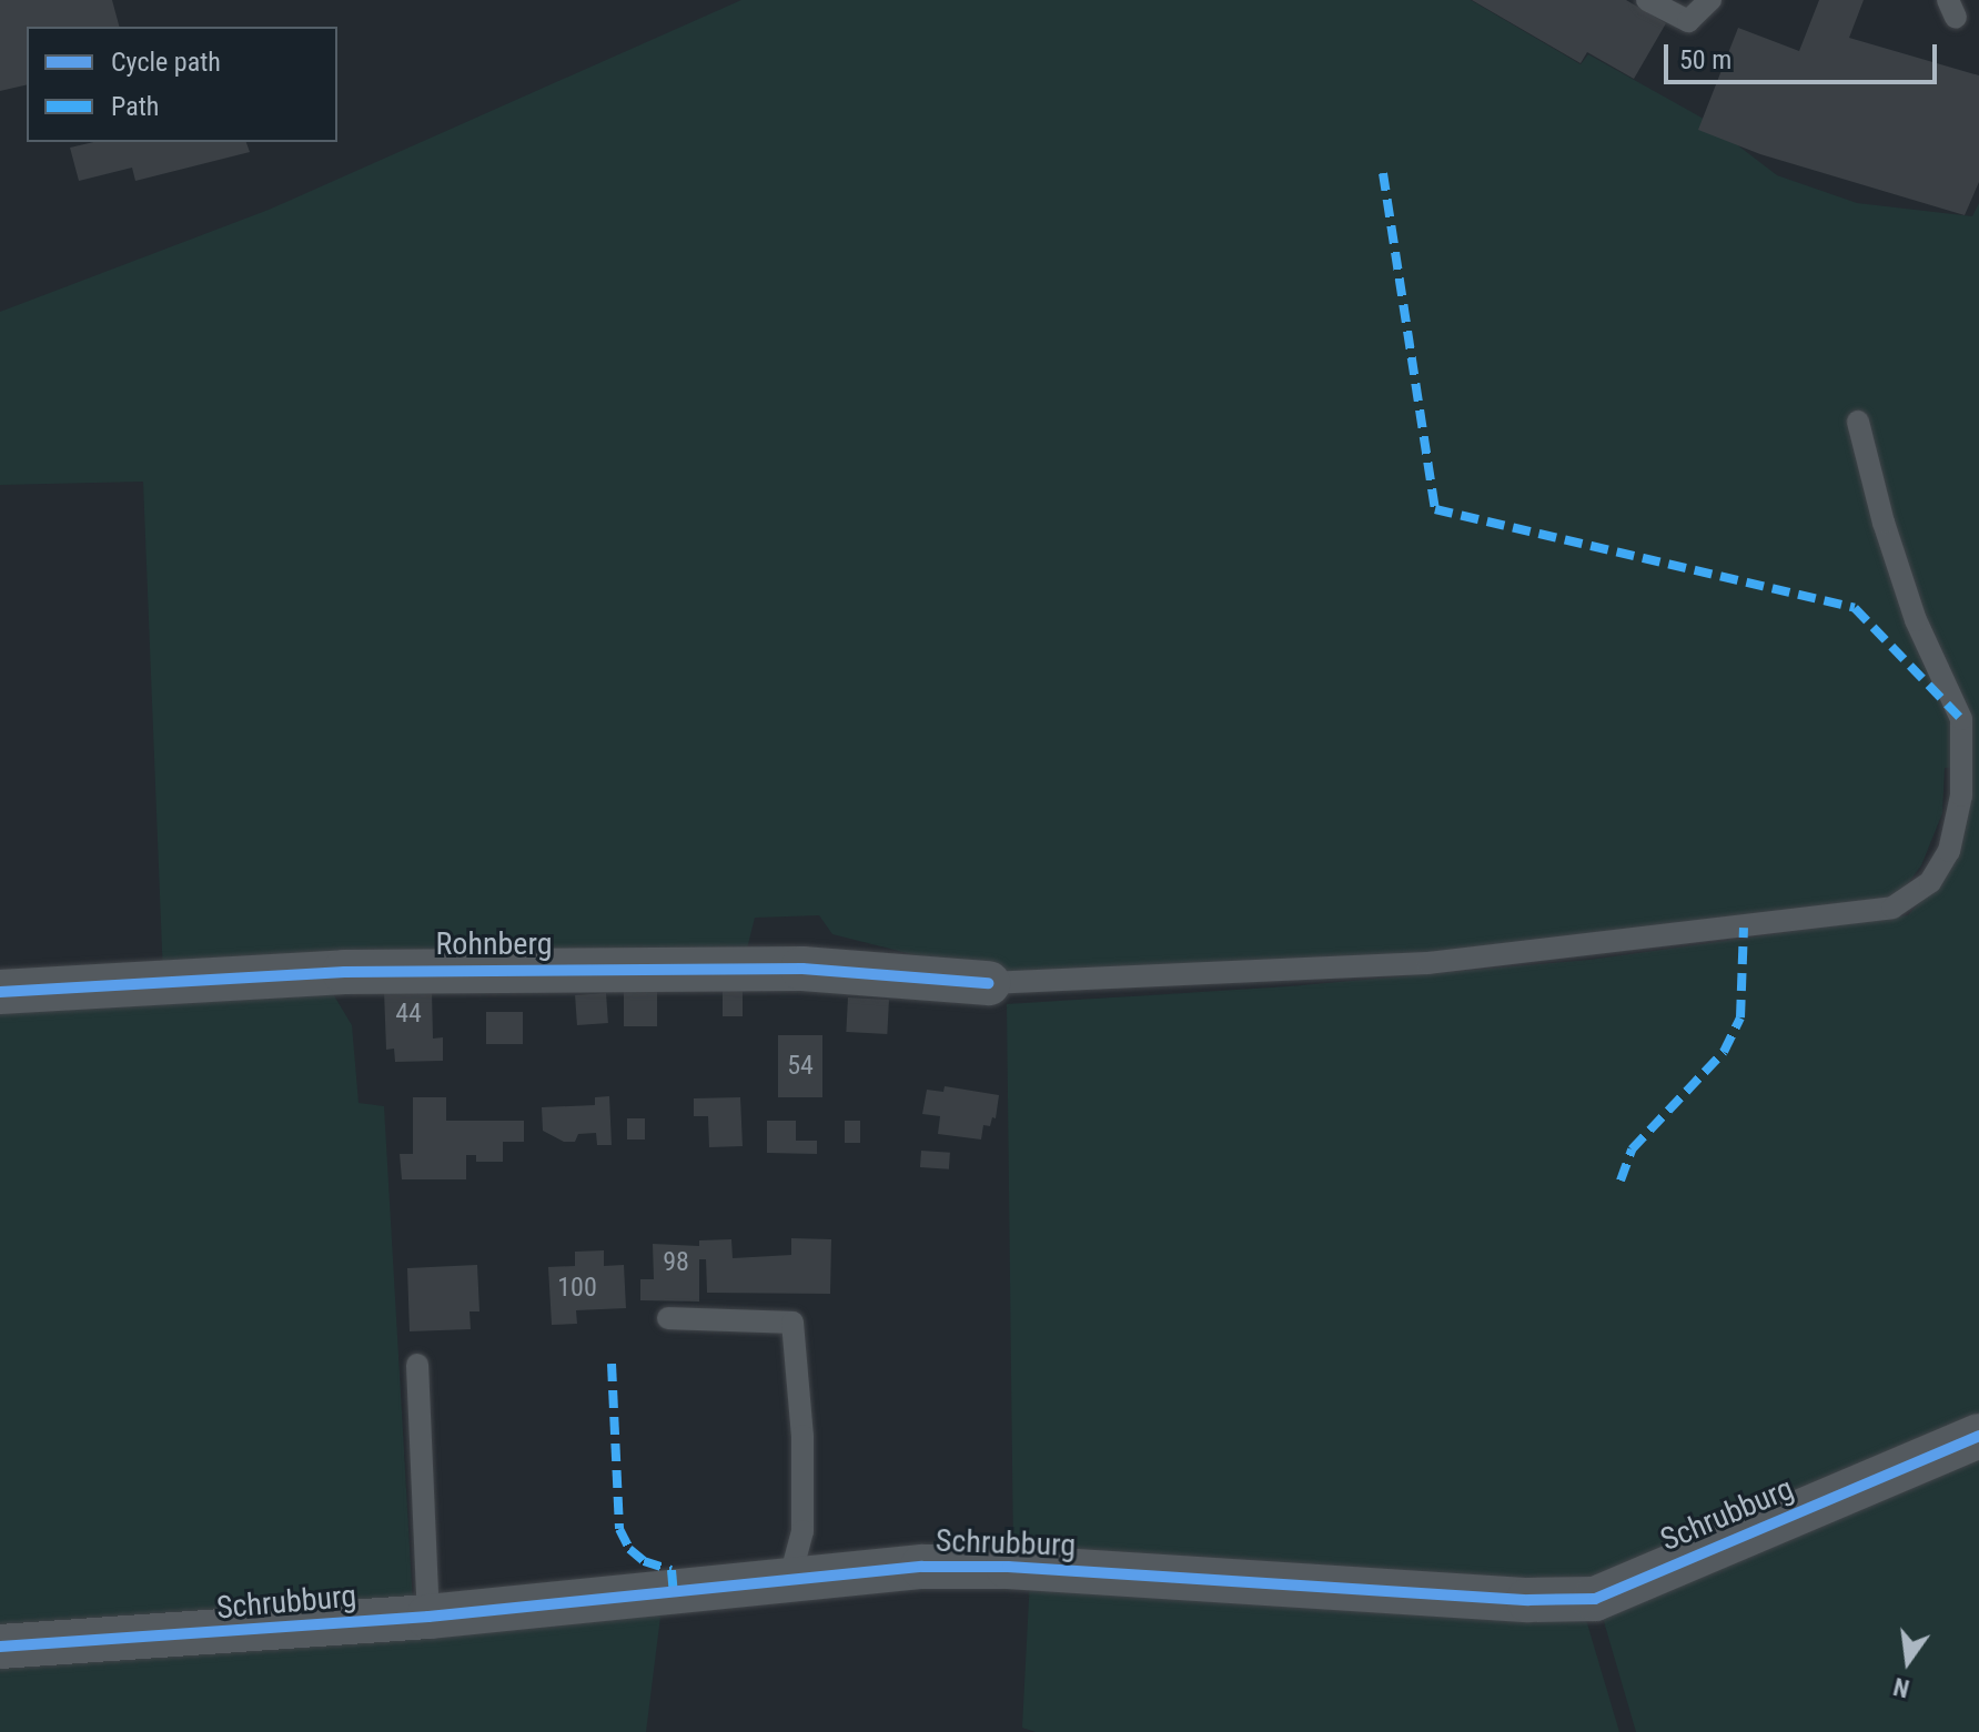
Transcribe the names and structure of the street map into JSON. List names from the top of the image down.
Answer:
{
  "streets": {
    "street": ["Rohnberg", "Schrubburg"]
  },
  "house_numbers": [
    "44",
    "54",
    "98",
    "100"
  ],
  "legend": ["Cycle path", "Path"],
  "scale_bar": "50 m",
  "north": "bottom"
}
